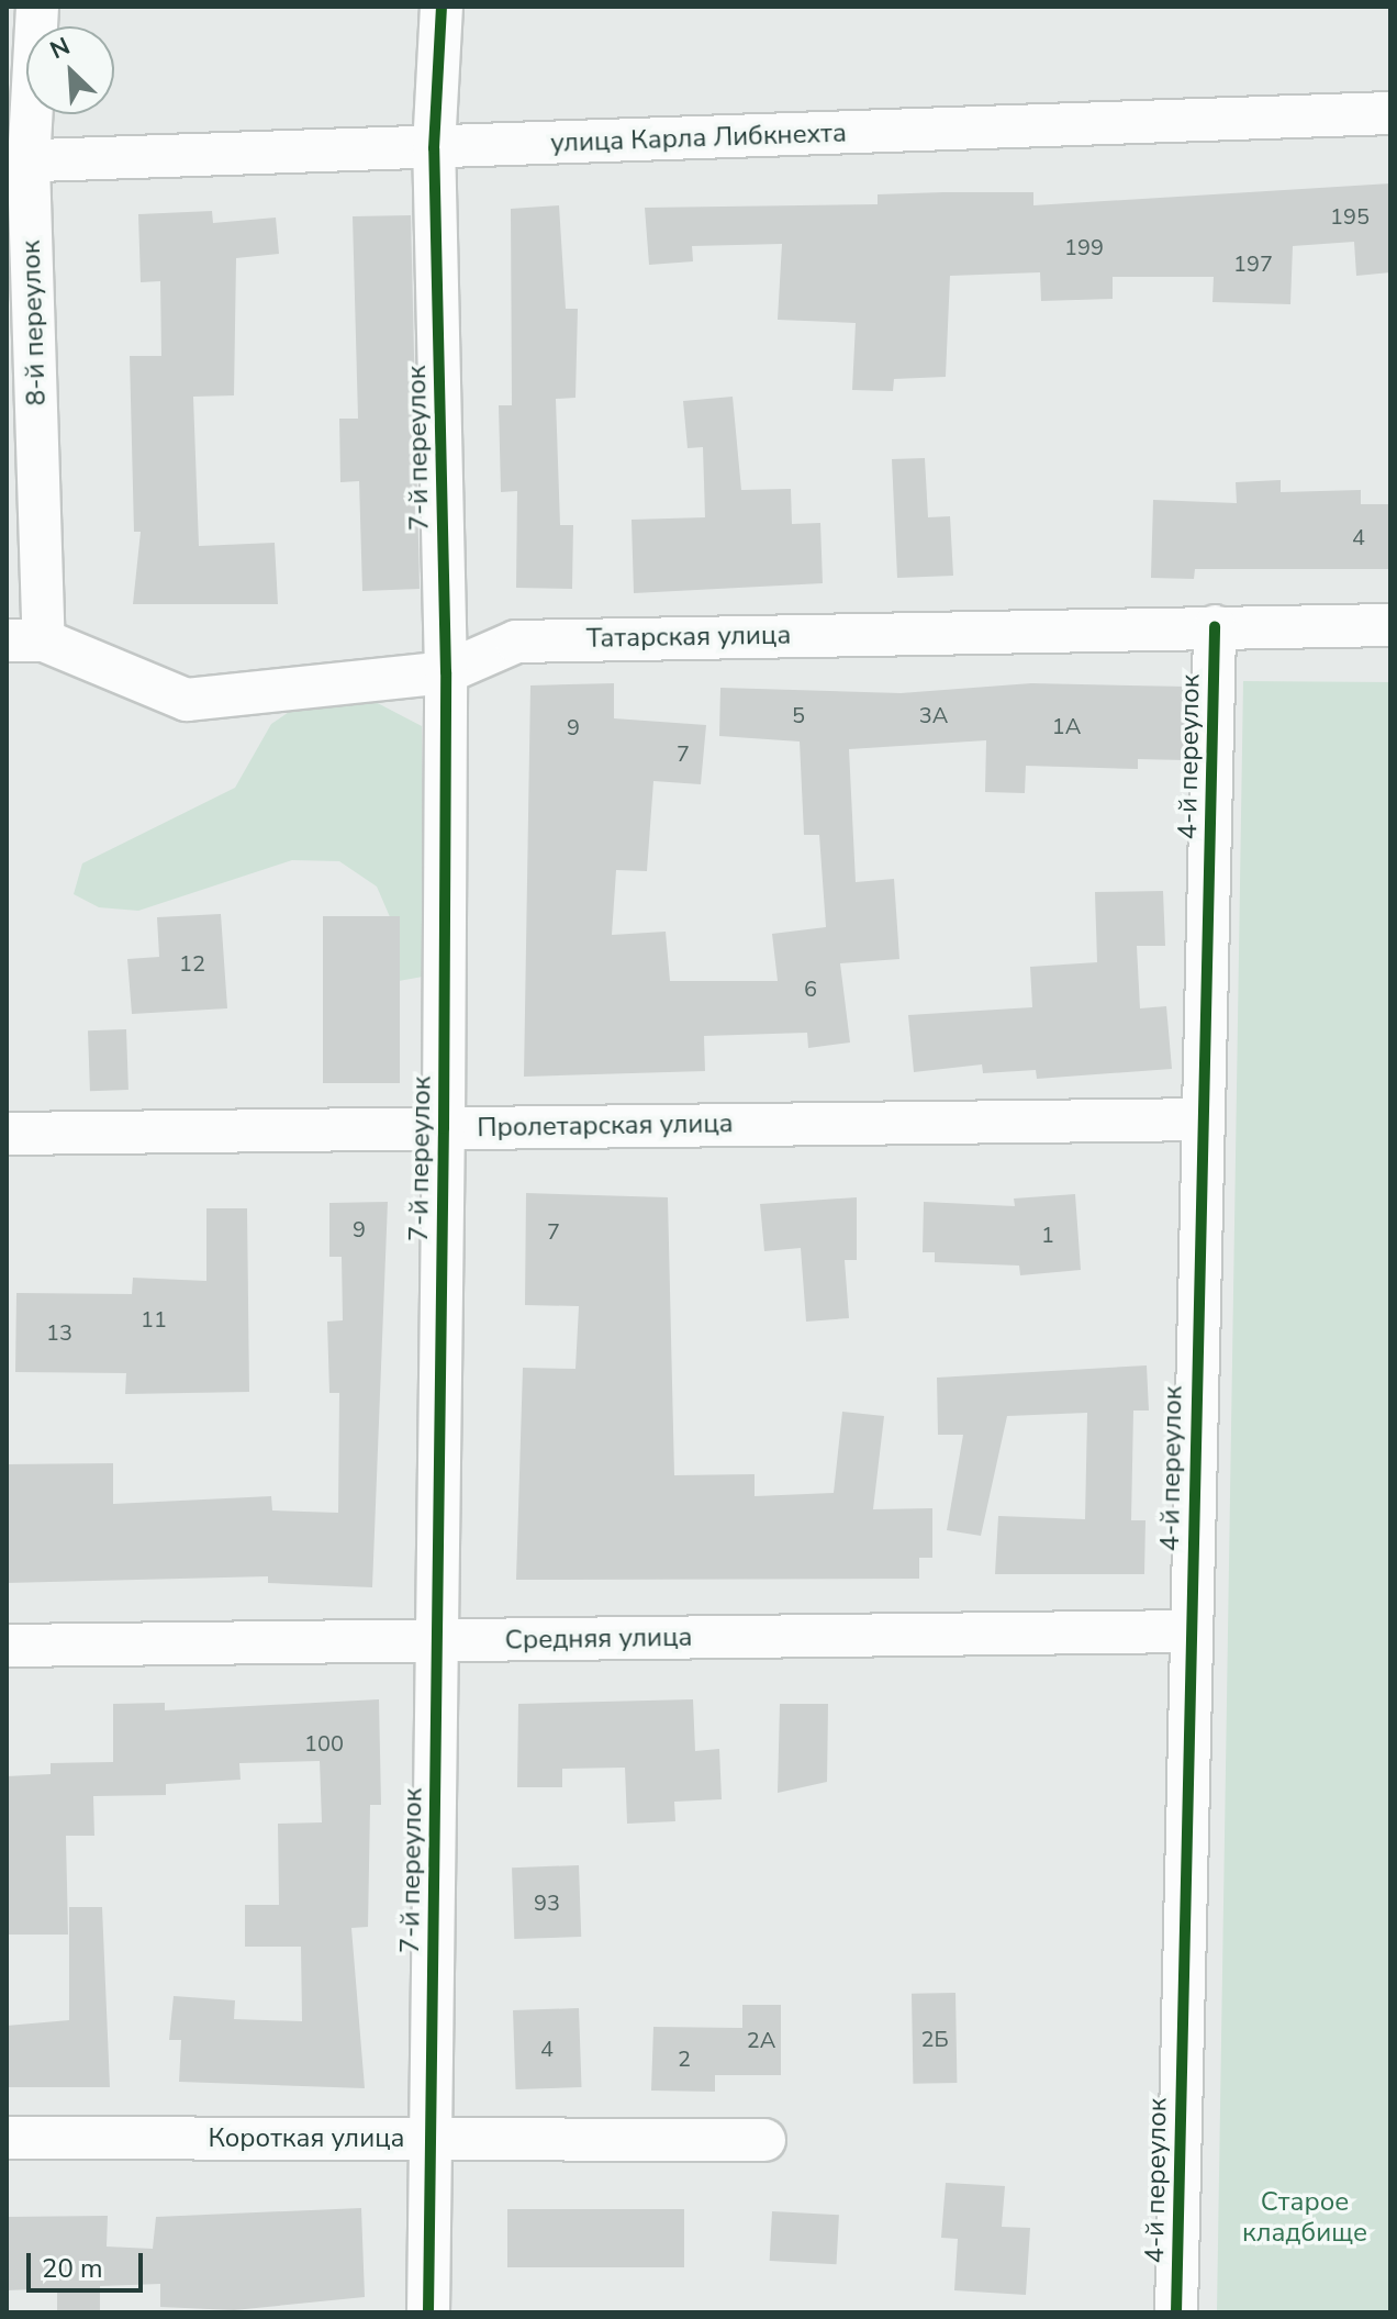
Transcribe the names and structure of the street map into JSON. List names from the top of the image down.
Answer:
{
  "streets": {
    "street": [
      "улица Карла Либкнехта",
      "8-й переулок",
      "7-й переулок",
      "Татарская улица",
      "4-й переулок",
      "Пролетарская улица",
      "Средняя улица",
      "Короткая улица"
    ]
  },
  "crossings": [
    ["улица Карла Либкнехта", "8-й переулок"],
    ["улица Карла Либкнехта", "7-й переулок"],
    ["8-й переулок", "Татарская улица"],
    ["7-й переулок", "Татарская улица"],
    ["7-й переулок", "Пролетарская улица"],
    ["7-й переулок", "Средняя улица"],
    ["7-й переулок", "Короткая улица"],
    ["Татарская улица", "4-й переулок"],
    ["4-й переулок", "Пролетарская улица"],
    ["4-й переулок", "Средняя улица"]
  ],
  "parks": ["Старое кладбище"],
  "house_numbers": [
    "195",
    "199",
    "197",
    "4",
    "5",
    "3А",
    "1А",
    "9",
    "7",
    "12",
    "6",
    "9",
    "7",
    "1",
    "11",
    "13",
    "100",
    "93",
    "2Б",
    "2А",
    "4",
    "2"
  ],
  "scale_bar": "20 m",
  "north": "top left"
}
